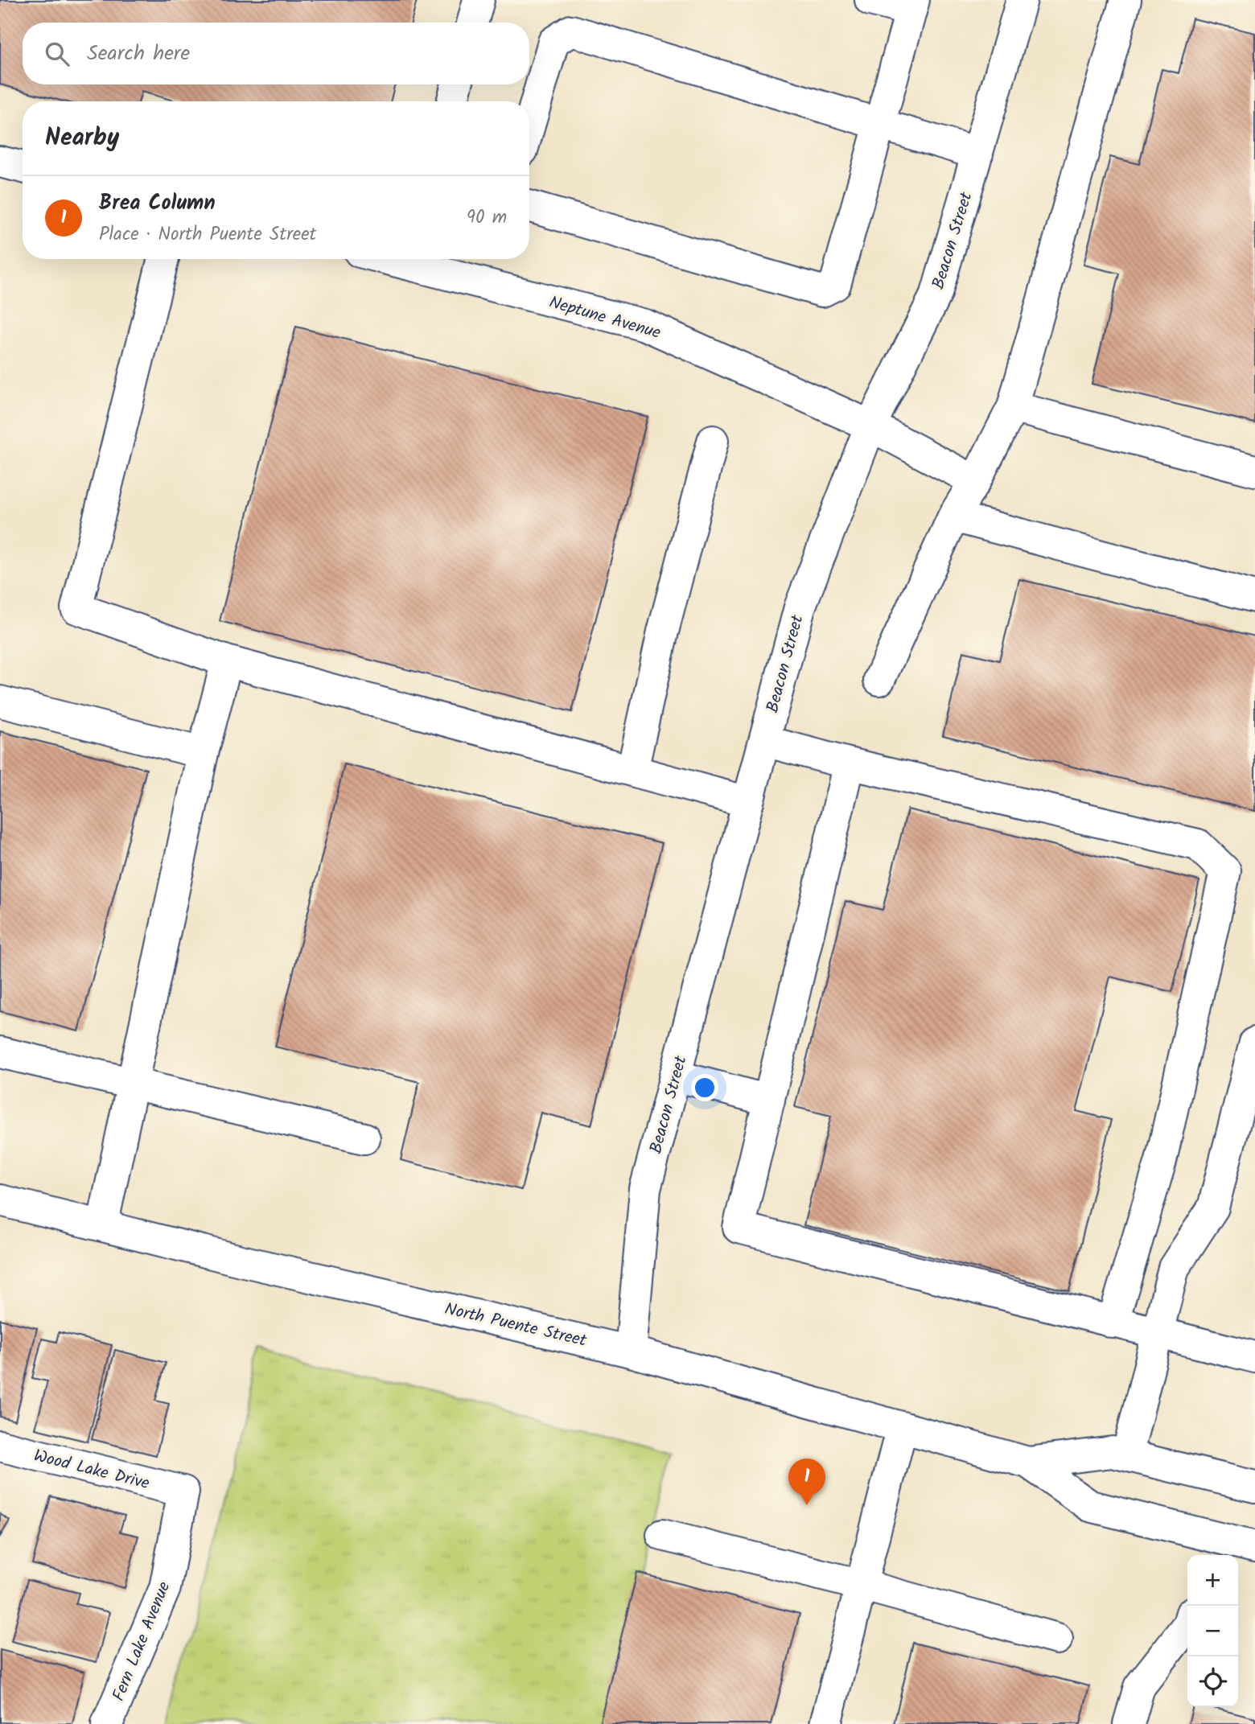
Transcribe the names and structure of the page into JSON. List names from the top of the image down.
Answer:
{
  "streets": {
    "street": [
      "Beacon Street",
      "Neptune Avenue",
      "North Puente Street",
      "Wood Lake Drive",
      "Fern Lake Avenue"
    ]
  },
  "crossings": [
    ["Beacon Street", "Neptune Avenue"],
    ["Beacon Street", "North Puente Street"],
    ["Wood Lake Drive", "Fern Lake Avenue"]
  ],
  "page": {
    "search": "Search here",
    "heading": "Nearby",
    "list": [
      {
        "mark": "1",
        "name": "Brea Column",
        "note": "Place · North Puente Street",
        "value": "90 m"
      }
    ],
    "pins": "1",
    "map_buttons": ["+", "−"]
  }
}
